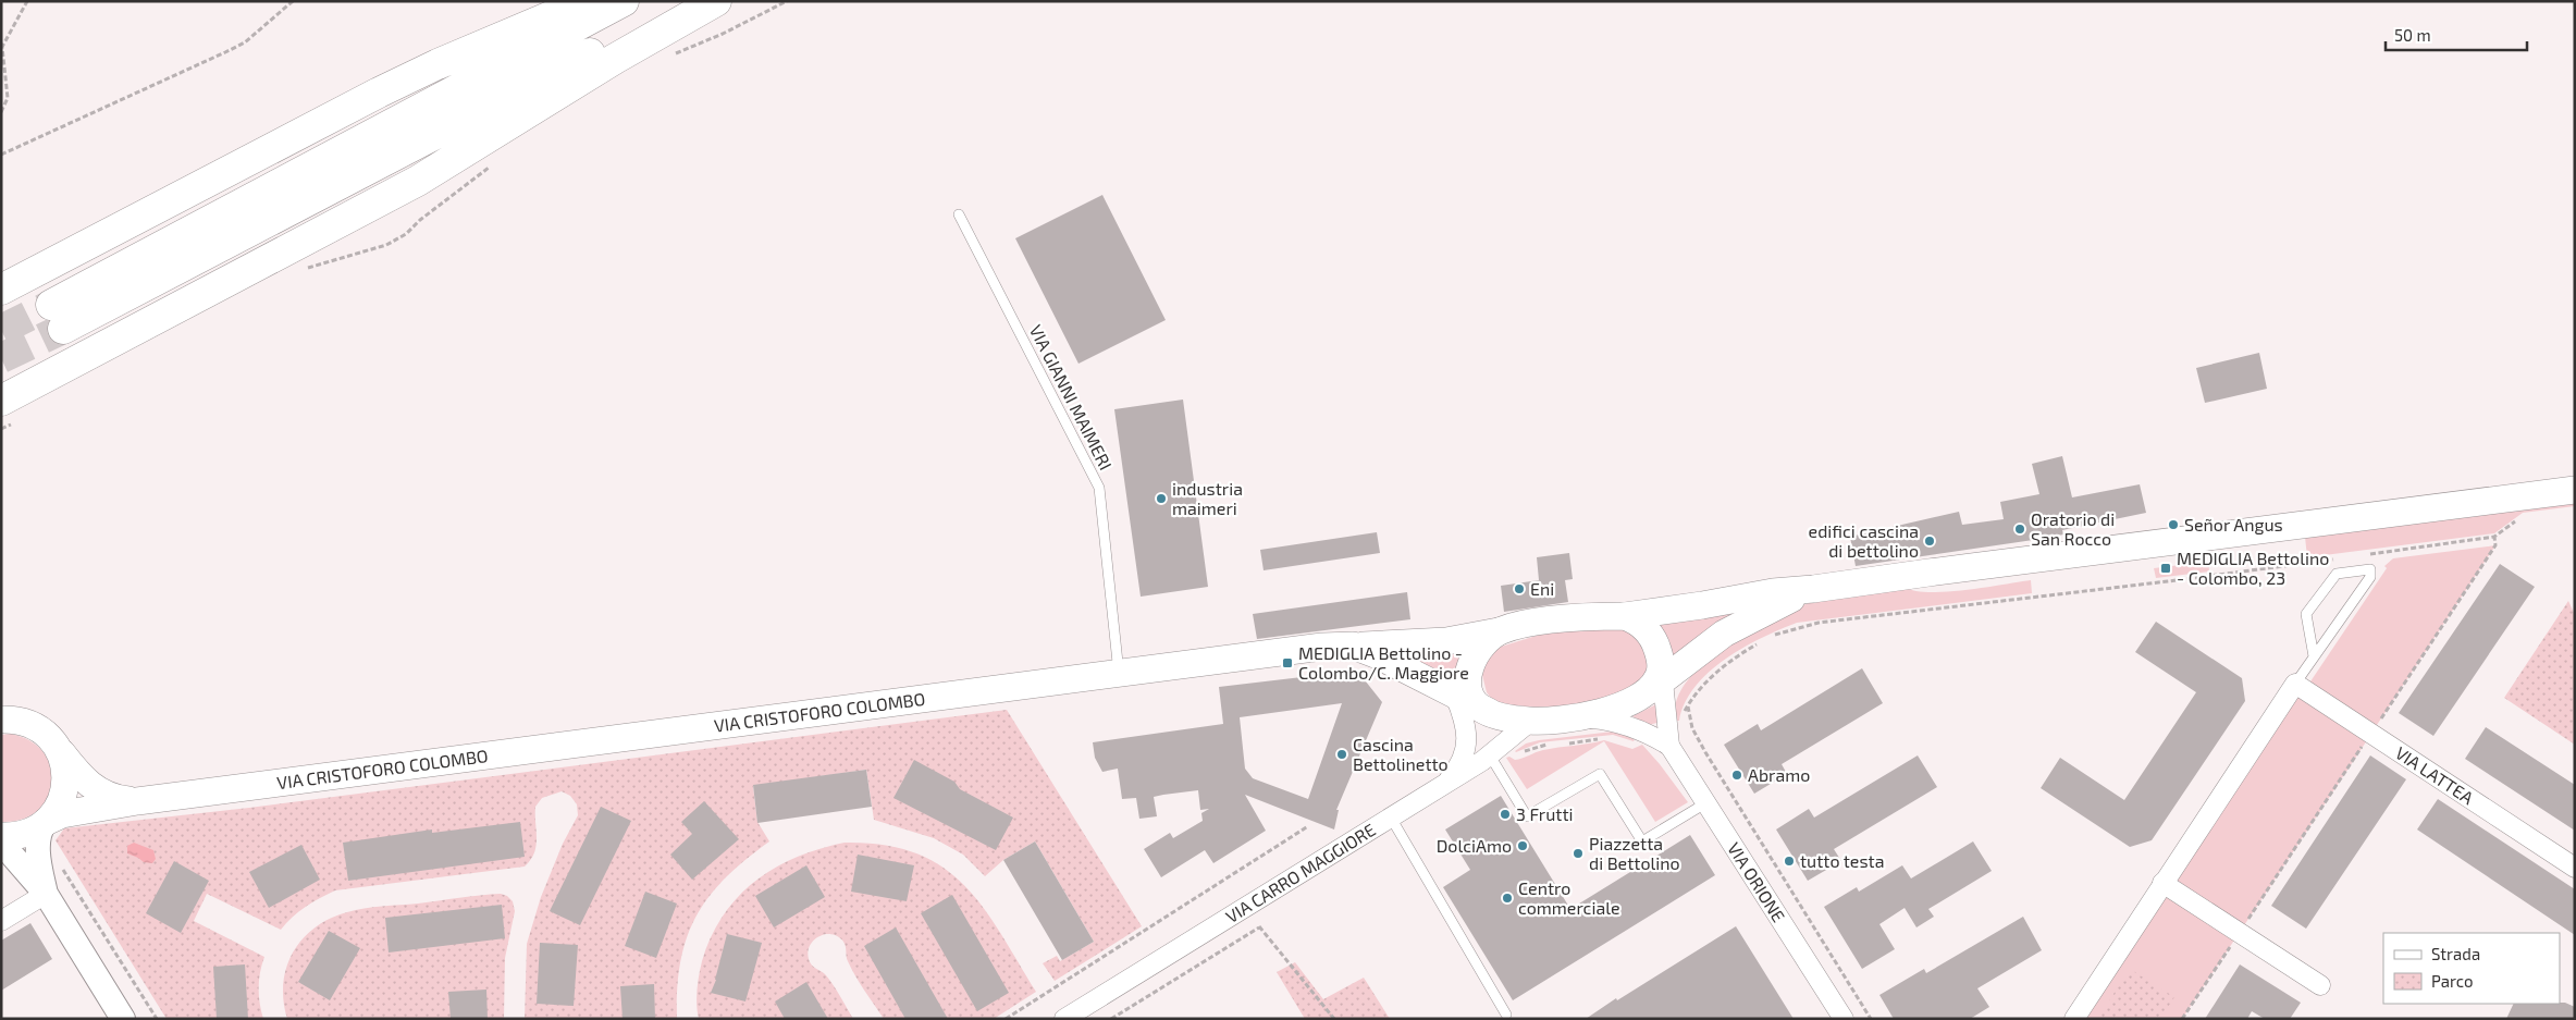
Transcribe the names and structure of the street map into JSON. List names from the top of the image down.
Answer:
{
  "streets": {
    "main road": ["VIA CRISTOFORO COLOMBO"],
    "street": ["VIA LATTEA", "VIA CARRO MAGGIORE", "VIA ORIONE"],
    "lane": ["VIA GIANNI MAIMERI"]
  },
  "crossings": [
    ["VIA GIANNI MAIMERI", "VIA CRISTOFORO COLOMBO"],
    ["VIA CRISTOFORO COLOMBO", "VIA CARRO MAGGIORE"]
  ],
  "places": {
    "other": [
      "industria maimeri",
      "Señor Angus",
      "Oratorio di San Rocco",
      "edifici cascina di bettolino",
      "Eni",
      "Cascina Bettolinetto",
      "Abramo",
      "3 Frutti",
      "DolciAmo",
      "Piazzetta di Bettolino",
      "tutto testa",
      "Centro commerciale"
    ],
    "transit": ["MEDIGLIA Bettolino - Colombo, 23", "MEDIGLIA Bettolino - Colombo/C. Maggiore"]
  },
  "legend": ["Strada", "Parco"],
  "scale_bar": "50 m"
}
